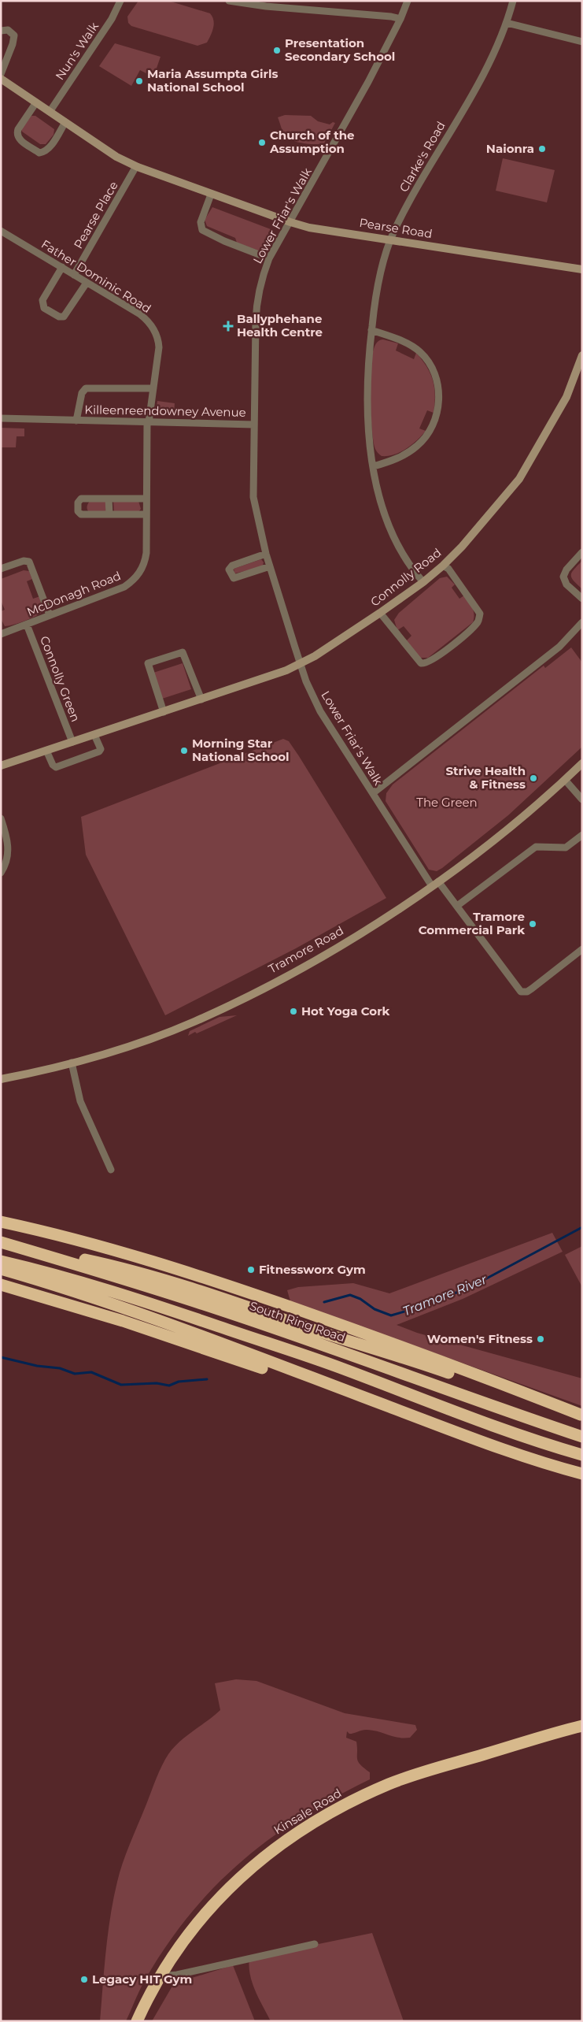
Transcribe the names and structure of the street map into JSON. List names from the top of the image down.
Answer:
{
  "streets": {
    "highway": ["South Ring Road", "Kinsale Road"],
    "street": [
      "Nun's Walk",
      "Clarke's Road",
      "Pearse Place",
      "Lower Friar's Walk",
      "Pearse Road",
      "Father Dominic Road",
      "Killeenreendowney Avenue",
      "Connolly Road",
      "McDonagh Road",
      "Connolly Green",
      "Tramore Road"
    ]
  },
  "crossings": [
    ["Nun's Walk", "Pearse Road"],
    ["Clarke's Road", "Pearse Road"],
    ["Clarke's Road", "Connolly Road"],
    ["Pearse Place", "Pearse Road"],
    ["Pearse Place", "Father Dominic Road"],
    ["Lower Friar's Walk", "Pearse Road"],
    ["Lower Friar's Walk", "Killeenreendowney Avenue"],
    ["Lower Friar's Walk", "Connolly Road"],
    ["Lower Friar's Walk", "Tramore Road"],
    ["Father Dominic Road", "Killeenreendowney Avenue"],
    ["Father Dominic Road", "McDonagh Road"],
    ["Killeenreendowney Avenue", "McDonagh Road"],
    ["Connolly Road", "Connolly Green"],
    ["McDonagh Road", "Connolly Green"]
  ],
  "water": ["Tramore River"],
  "parks": ["The Green"],
  "places": {
    "other": [
      "Presentation Secondary School",
      "Maria Assumpta Girls National School",
      "Church of the Assumption",
      "Naionra",
      "Morning Star National School",
      "Strive Health & Fitness",
      "Tramore Commercial Park",
      "Hot Yoga Cork",
      "Fitnessworx Gym",
      "Women's Fitness",
      "Legacy HIT Gym"
    ],
    "health": ["Ballyphehane Health Centre"]
  }
}
